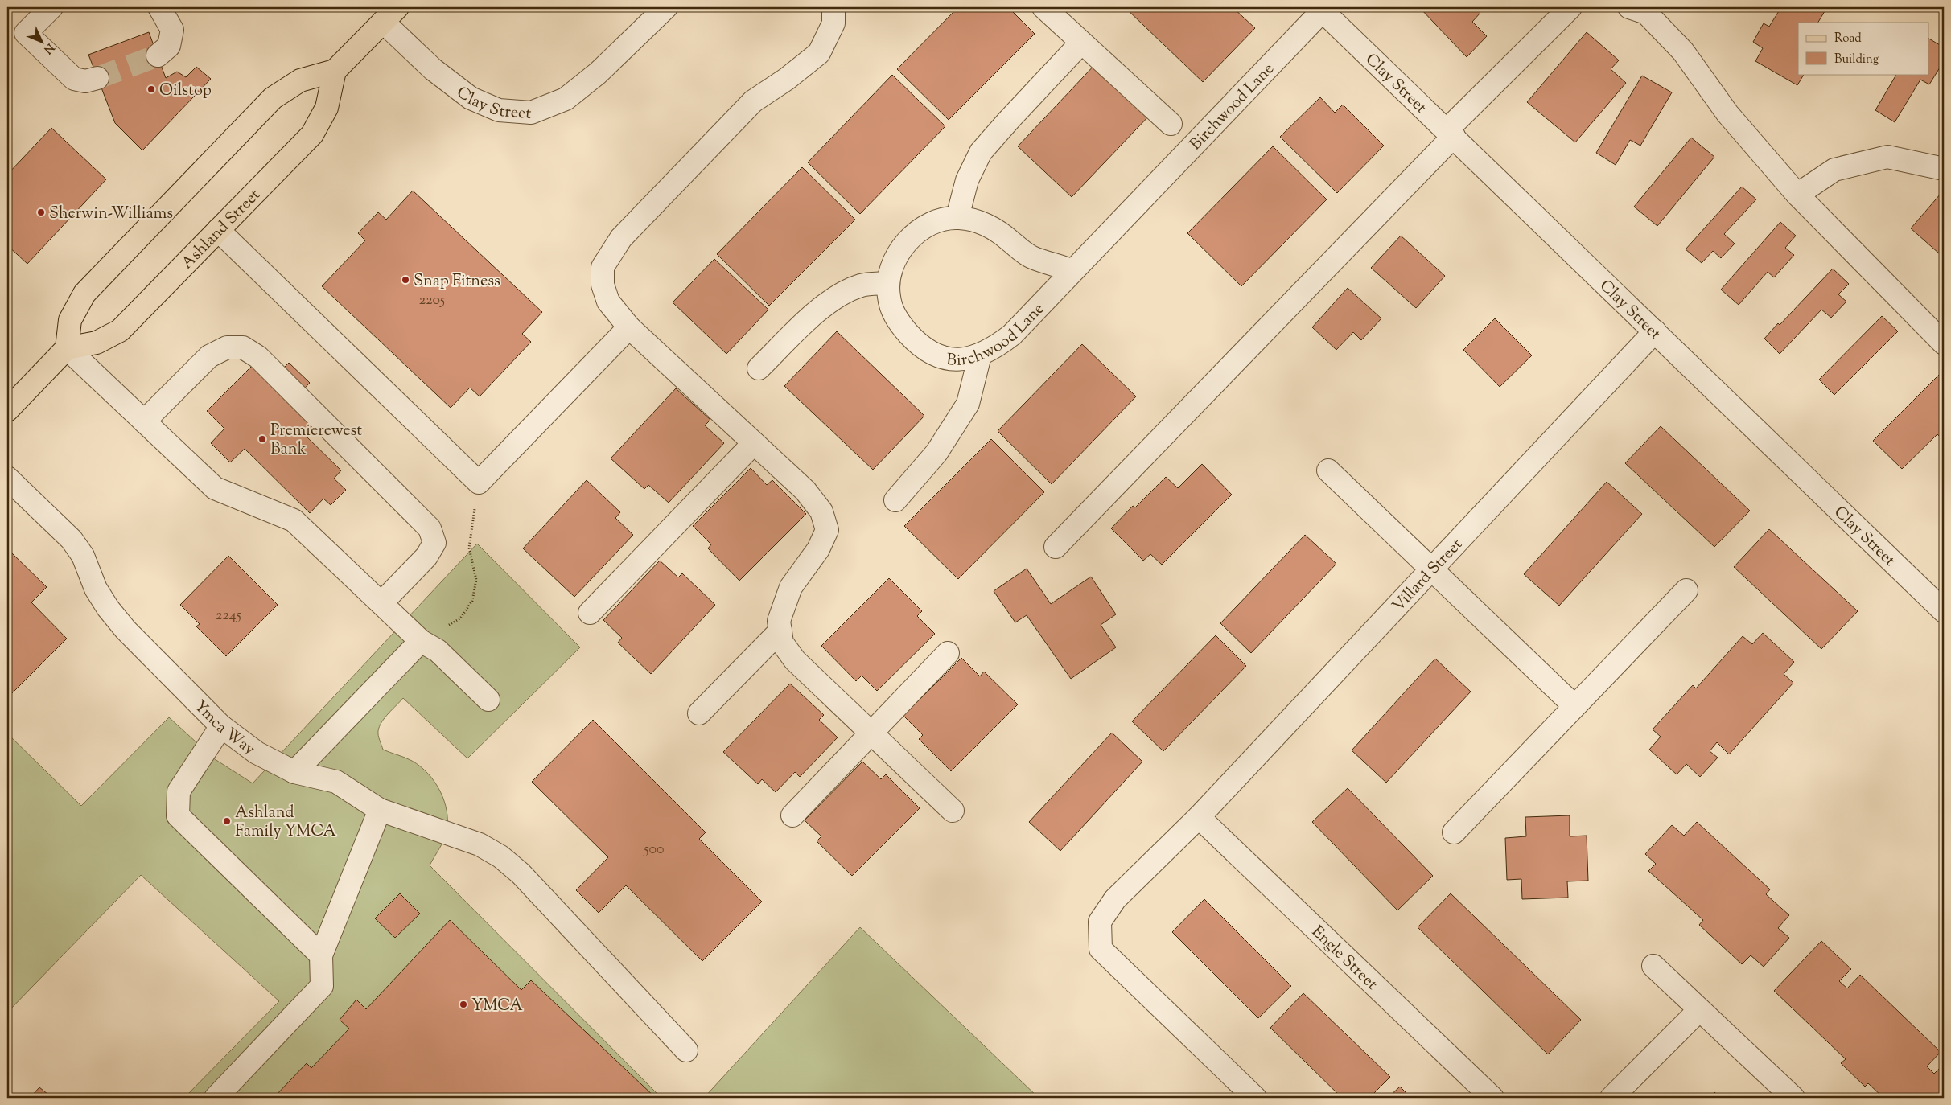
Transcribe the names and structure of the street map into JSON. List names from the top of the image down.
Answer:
{
  "streets": {
    "main road": ["Ashland Street"],
    "street": [
      "Clay Street",
      "Birchwood Lane",
      "Villard Street",
      "Ymca Way",
      "Engle Street"
    ]
  },
  "crossings": [
    ["Clay Street", "Birchwood Lane"],
    ["Clay Street", "Villard Street"],
    ["Villard Street", "Engle Street"]
  ],
  "places": [
    "Oilstop",
    "Sherwin-Williams",
    "Snap Fitness",
    "Premierewest Bank",
    "Ashland Family YMCA",
    "YMCA"
  ],
  "house_numbers": ["2205", "2245", "500"],
  "legend": ["Road", "Building"],
  "north": "bottom right"
}
